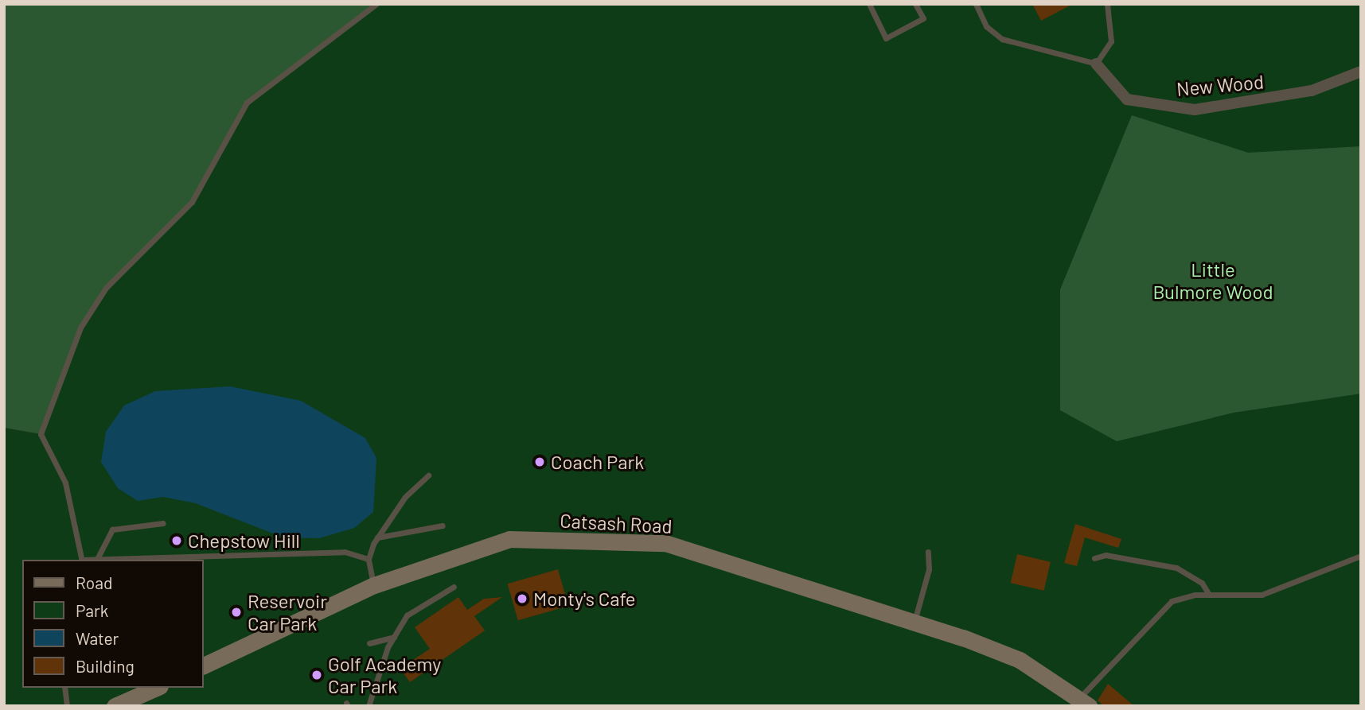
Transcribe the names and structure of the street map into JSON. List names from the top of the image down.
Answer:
{
  "streets": {
    "street": ["New Wood", "Catsash Road"]
  },
  "parks": ["Little Bulmore Wood"],
  "places": [
    "Coach Park",
    "Chepstow Hill",
    "Monty's Cafe",
    "Reservoir Car Park",
    "Golf Academy Car Park"
  ],
  "legend": [
    "Road",
    "Park",
    "Water",
    "Building"
  ]
}
